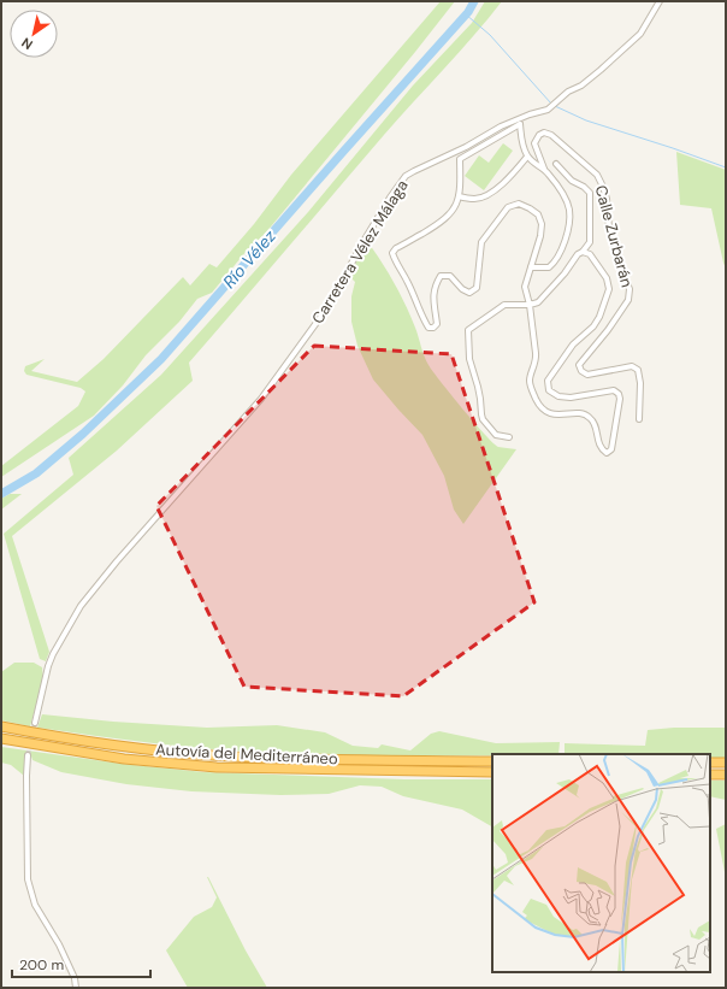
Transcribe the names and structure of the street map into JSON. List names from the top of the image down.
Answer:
{
  "streets": {
    "highway": ["Autovía del Mediterráneo"],
    "street": ["Calle Zurbarán", "Carretera Vélez Málaga"]
  },
  "water": ["Río Vélez"],
  "scale_bar": "200 m",
  "north": "bottom left"
}
